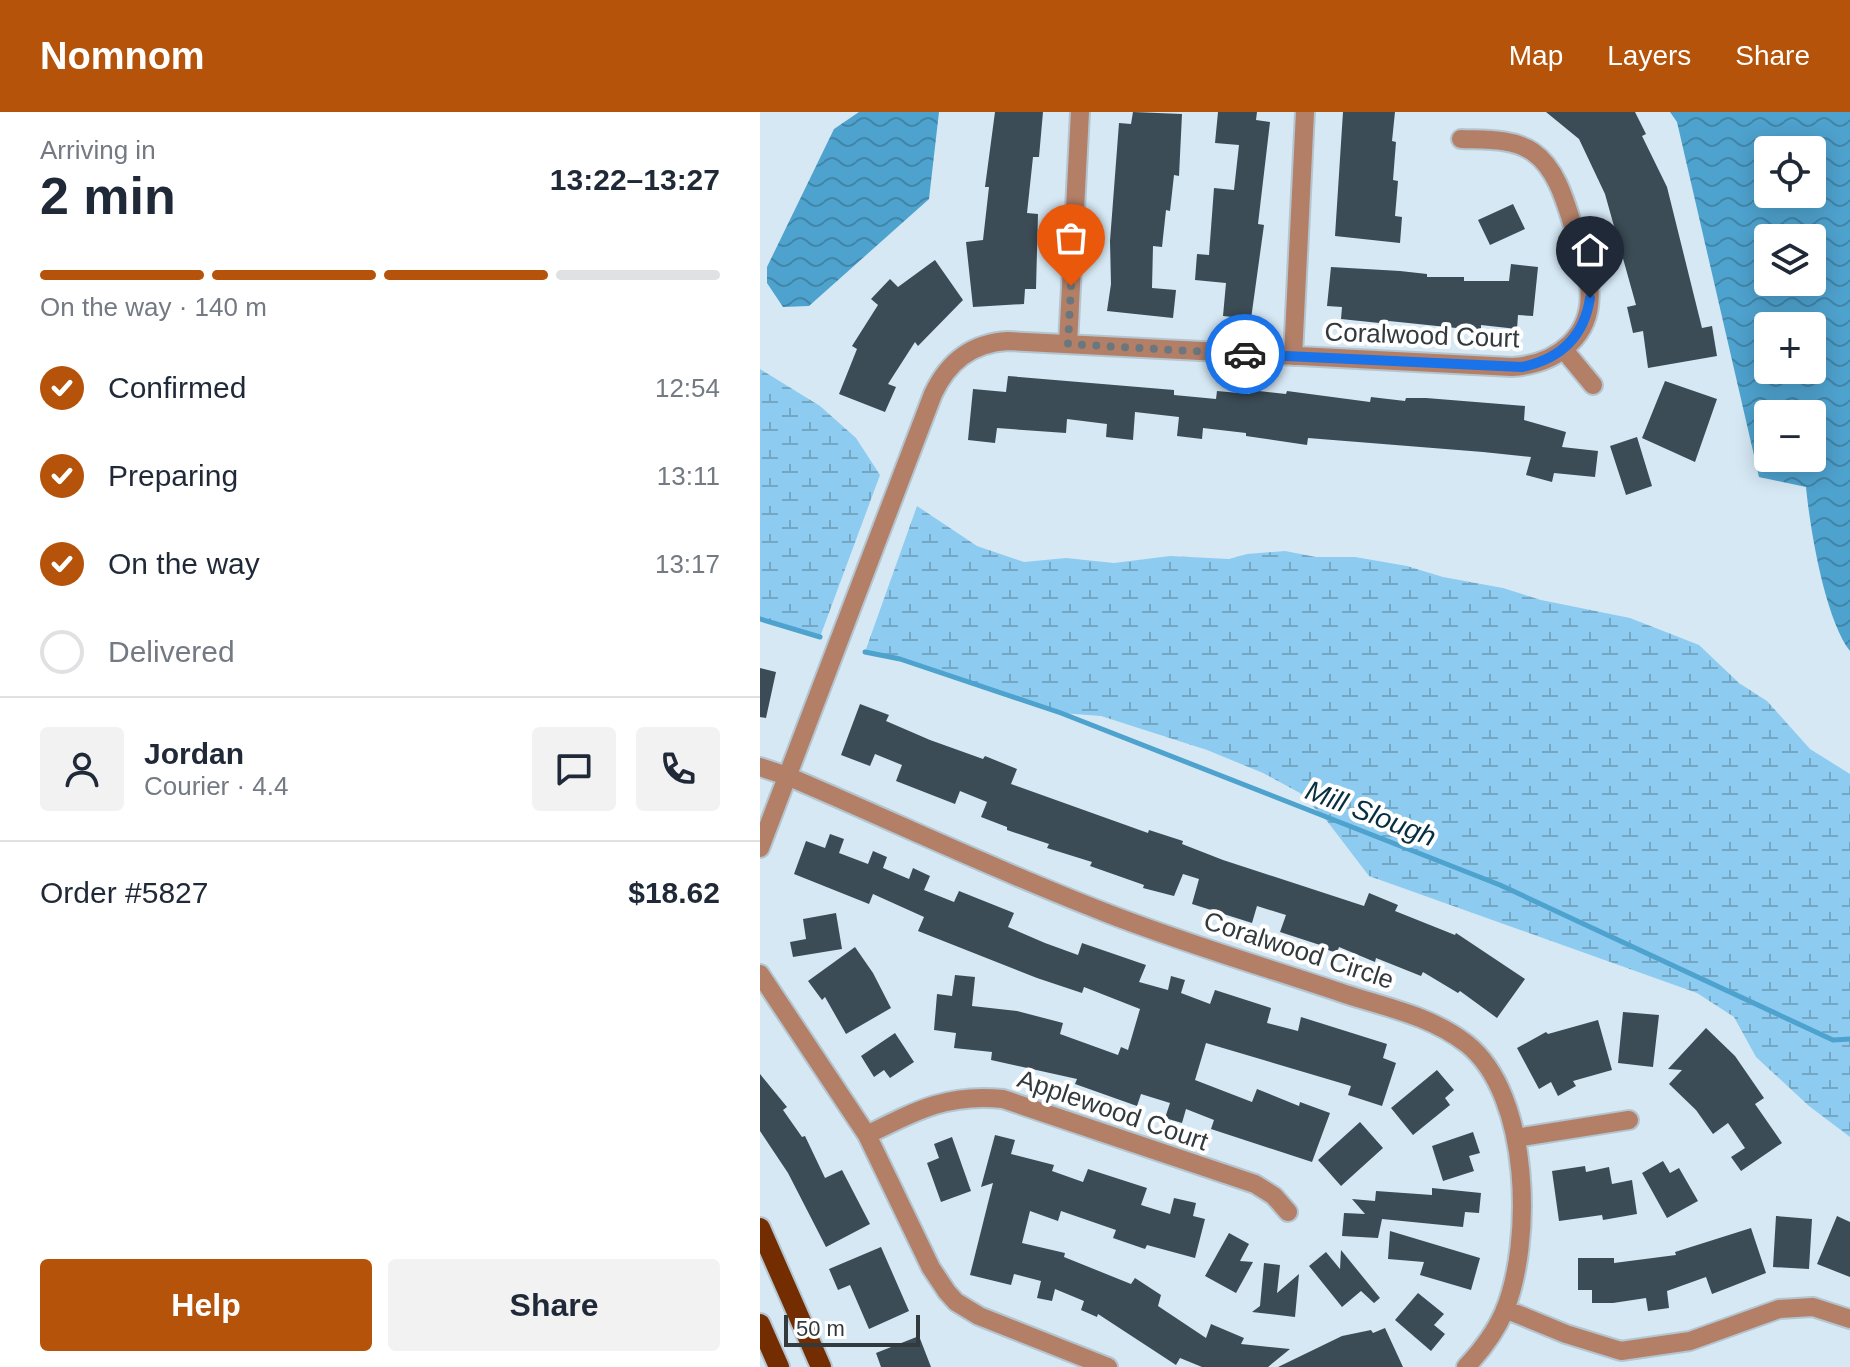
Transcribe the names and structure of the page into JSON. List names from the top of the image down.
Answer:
{
  "streets": {
    "street": ["Coralwood Court", "Coralwood Circle", "Applewood Court"]
  },
  "crossings": [
    ["Coralwood Court", "Coralwood Circle"]
  ],
  "water": ["Mill Slough"],
  "scale_bar": "50 m",
  "page": {
    "header": "Nomnom",
    "nav": ["Map", "Layers", "Share"],
    "heading": ["2 min", "Arriving in", "13:22–13:27"],
    "panel": [
      "Jordan",
      "Courier · 4.4",
      "Order #5827",
      "$18.62"
    ],
    "map_buttons": ["+", "−"],
    "bar": "On the way · 140 m",
    "list": [
      ["Confirmed", "12:54"],
      ["Preparing", "13:11"],
      ["On the way", "13:17"],
      "Delivered"
    ],
    "buttons": ["Help", "Share"],
    "scale": "50 m"
  }
}
